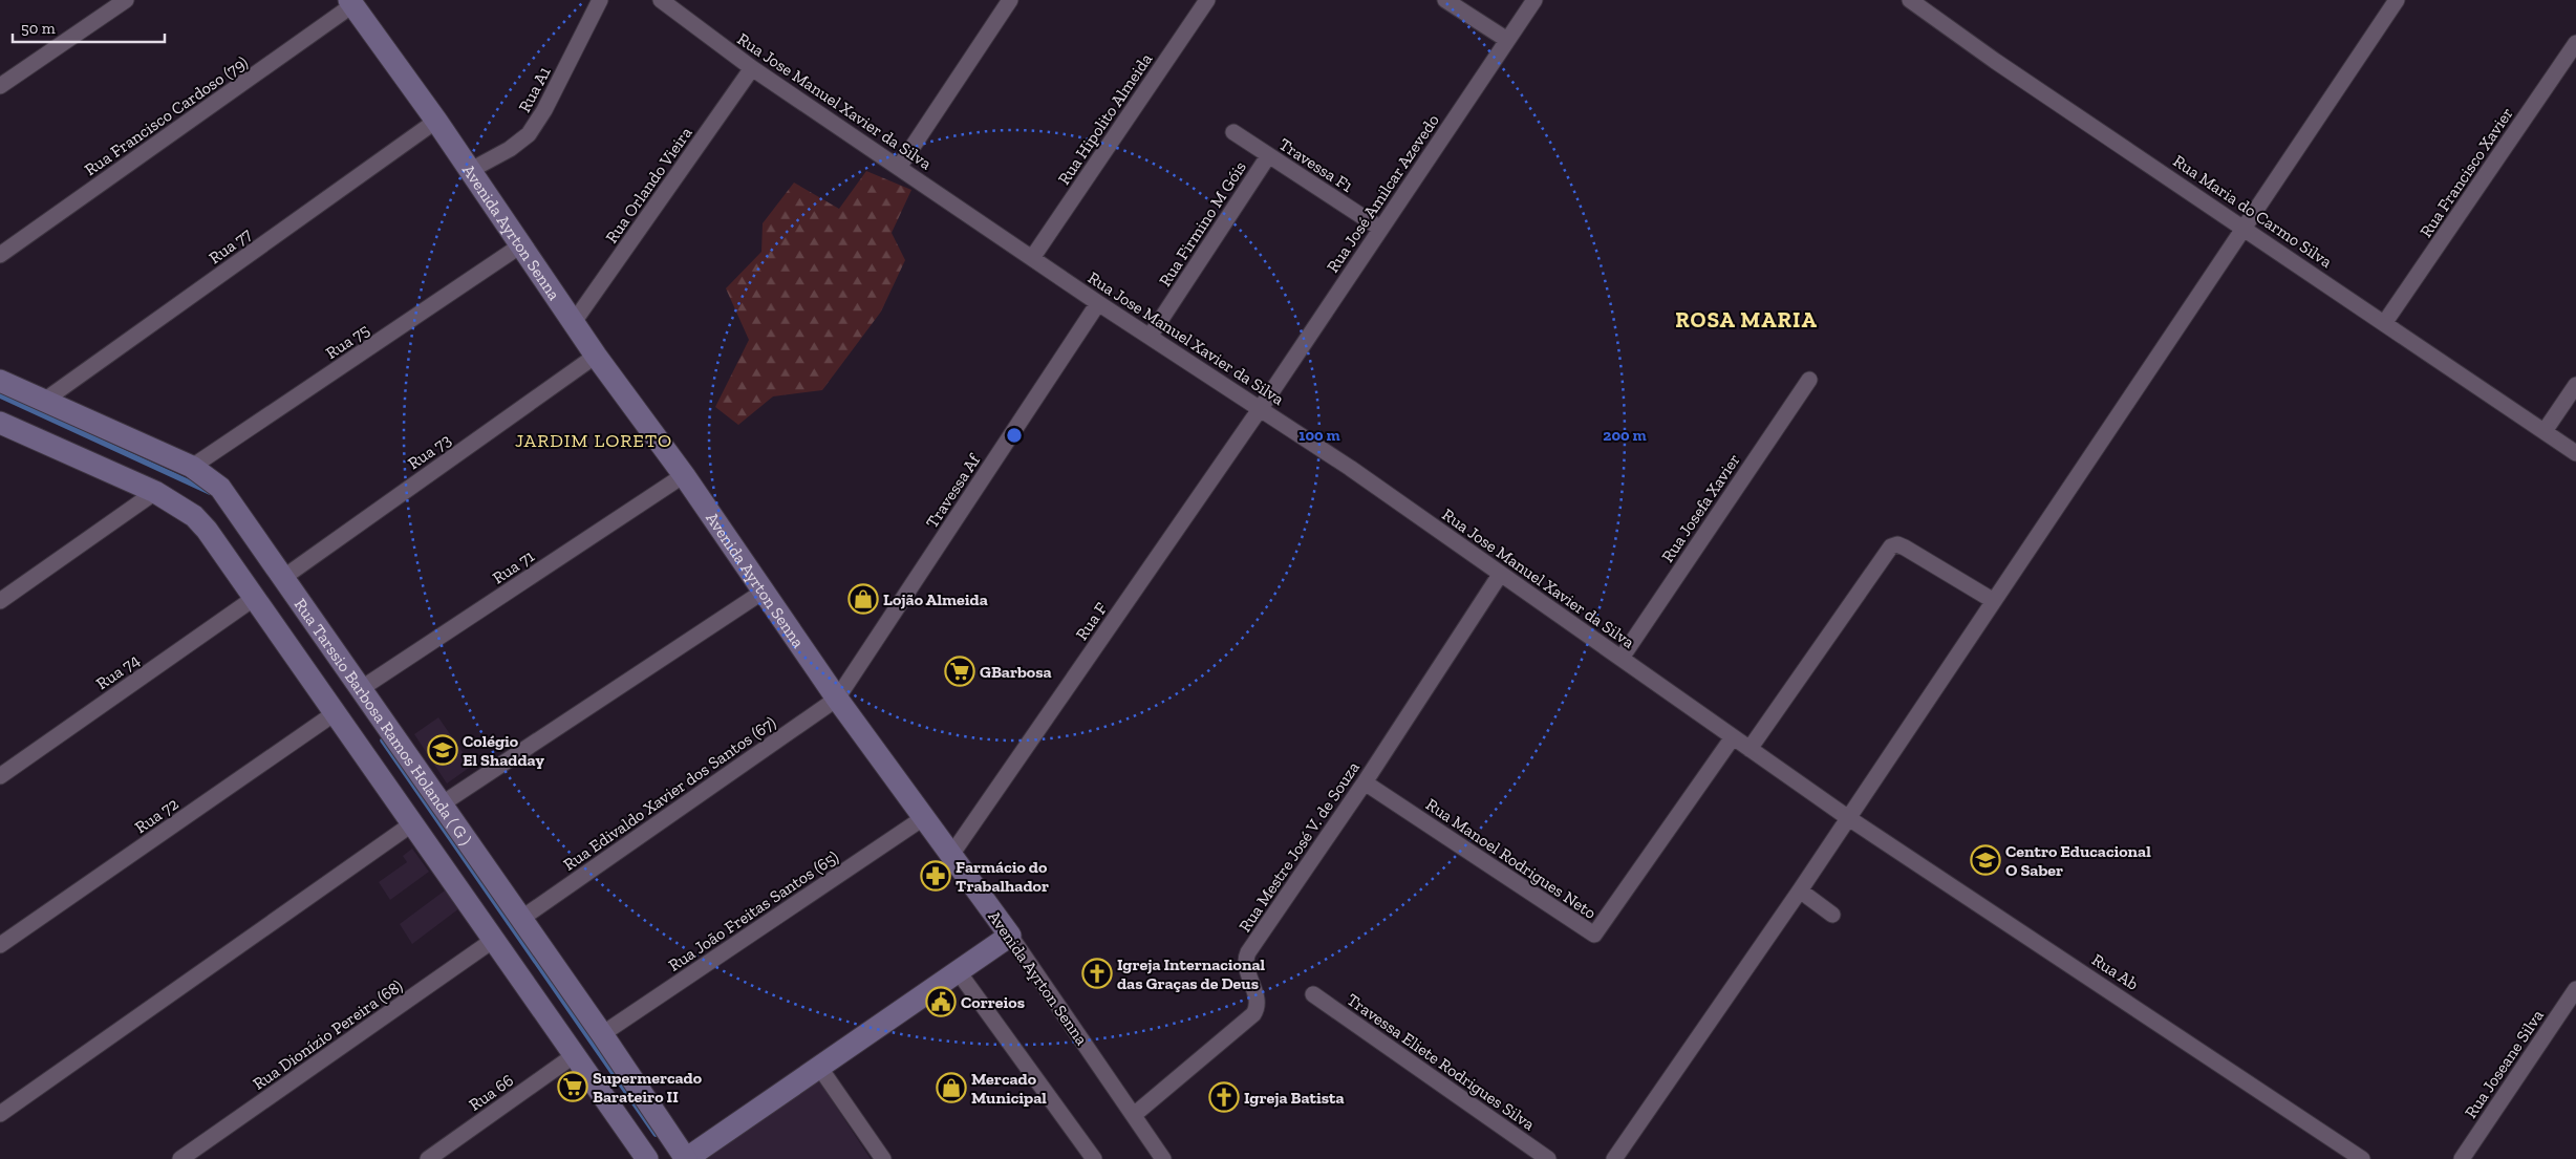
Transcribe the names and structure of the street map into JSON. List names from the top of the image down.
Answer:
{
  "streets": {
    "street": [
      "Rua A1",
      "Rua Jose Manuel Xavier da Silva",
      "Rua Francisco Cardoso (79)",
      "Rua Hipolito Almeida",
      "Travessa F1",
      "Rua Francisco Xavier",
      "Rua Orlando Vieira",
      "Rua José Amilcar Azevedo",
      "Rua Maria do Carmo Silva",
      "Rua Firmino M Góis",
      "Avenida Ayrton Senna",
      "Rua 77",
      "Rua 75",
      "Rua 73",
      "Travessa Af",
      "Rua Josefa Xavier",
      "Rua 71",
      "Rua F",
      "Rua 74",
      "Rua Tarssio Barbosa Ramos Holanda ( G )",
      "Rua Edivaldo Xavier dos Santos (67)",
      "Rua 72",
      "Rua Mestre José V. de Souza",
      "Rua Manoel Rodrigues Neto",
      "Rua João Freitas Santos (65)",
      "Rua Ab",
      "Rua Dionízio Pereira (68)",
      "Travessa Eliete Rodrigues Silva",
      "Rua Joseane Silva",
      "Rua 66"
    ]
  },
  "crossings": [
    ["Rua A1", "Avenida Ayrton Senna"],
    ["Rua Jose Manuel Xavier da Silva", "Rua Hipolito Almeida"],
    ["Rua Jose Manuel Xavier da Silva", "Rua Orlando Vieira"],
    ["Rua Jose Manuel Xavier da Silva", "Rua José Amilcar Azevedo"],
    ["Rua Jose Manuel Xavier da Silva", "Rua Firmino M Góis"],
    ["Rua Jose Manuel Xavier da Silva", "Travessa Af"],
    ["Rua Jose Manuel Xavier da Silva", "Rua Josefa Xavier"],
    ["Rua Jose Manuel Xavier da Silva", "Rua F"],
    ["Rua Jose Manuel Xavier da Silva", "Rua Mestre José V. de Souza"],
    ["Rua Jose Manuel Xavier da Silva", "Rua Manoel Rodrigues Neto"],
    ["Rua Jose Manuel Xavier da Silva", "Rua Ab"],
    ["Rua Francisco Cardoso (79)", "Avenida Ayrton Senna"],
    ["Travessa F1", "Rua José Amilcar Azevedo"],
    ["Travessa F1", "Rua Firmino M Góis"],
    ["Rua Francisco Xavier", "Rua Maria do Carmo Silva"],
    ["Rua Orlando Vieira", "Avenida Ayrton Senna"],
    ["Rua José Amilcar Azevedo", "Rua F"],
    ["Avenida Ayrton Senna", "Rua 77"],
    ["Avenida Ayrton Senna", "Rua 75"],
    ["Avenida Ayrton Senna", "Rua 73"],
    ["Avenida Ayrton Senna", "Travessa Af"],
    ["Avenida Ayrton Senna", "Rua 71"],
    ["Avenida Ayrton Senna", "Rua F"],
    ["Avenida Ayrton Senna", "Rua Edivaldo Xavier dos Santos (67)"],
    ["Avenida Ayrton Senna", "Rua Mestre José V. de Souza"],
    ["Avenida Ayrton Senna", "Rua João Freitas Santos (65)"],
    ["Rua 77", "Rua Tarssio Barbosa Ramos Holanda ( G )"],
    ["Rua 75", "Rua Tarssio Barbosa Ramos Holanda ( G )"],
    ["Rua 73", "Rua Tarssio Barbosa Ramos Holanda ( G )"],
    ["Travessa Af", "Rua Edivaldo Xavier dos Santos (67)"],
    ["Rua 71", "Rua Tarssio Barbosa Ramos Holanda ( G )"],
    ["Rua 74", "Rua Tarssio Barbosa Ramos Holanda ( G )"],
    ["Rua Tarssio Barbosa Ramos Holanda ( G )", "Rua Edivaldo Xavier dos Santos (67)"],
    ["Rua Tarssio Barbosa Ramos Holanda ( G )", "Rua 72"],
    ["Rua Tarssio Barbosa Ramos Holanda ( G )", "Rua João Freitas Santos (65)"],
    ["Rua Tarssio Barbosa Ramos Holanda ( G )", "Rua Dionízio Pereira (68)"],
    ["Rua Tarssio Barbosa Ramos Holanda ( G )", "Rua 66"],
    ["Rua Mestre José V. de Souza", "Rua Manoel Rodrigues Neto"]
  ],
  "districts": ["ROSA MARIA", "JARDIM LORETO"],
  "places": {
    "shop": ["Lojão Almeida", "Mercado Municipal"],
    "supermarket": ["GBarbosa", "Supermercado Barateiro II"],
    "school or university": ["Colégio El Shadday", "Centro Educacional O Saber"],
    "pharmacy": ["Farmácio do Trabalhador"],
    "church": ["Igreja Internacional das Graças de Deus", "Igreja Batista"],
    "public building": ["Correios"]
  },
  "scale_bar": "50 m",
  "rings": ["100 m", "200 m"]
}
